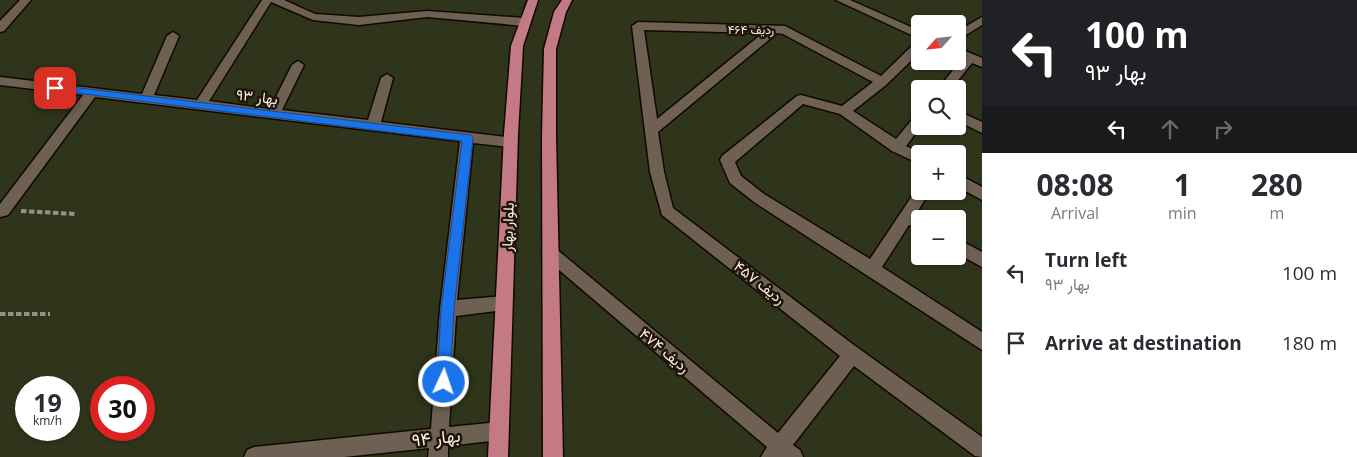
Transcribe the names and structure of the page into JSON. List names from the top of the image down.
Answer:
{
  "streets": {
    "main road": ["بلوار بهار"],
    "street": [
      "ردیف ۴۶۴",
      "بهار ۹۳",
      "ردیف ۴۵۷",
      "ردیف ۴۷۴",
      "بهار ۹۴"
    ]
  },
  "crossings": [
    ["ردیف ۴۶۴", "ردیف ۴۵۷"],
    ["بهار ۹۳", "بلوار بهار"],
    ["بلوار بهار", "بهار ۹۴"]
  ],
  "north": "bottom left",
  "page": {
    "turn": ["100 m", "بهار ۹۳"],
    "map_buttons": ["+", "−"],
    "eta": [
      "08:08",
      "Arrival",
      "1",
      "min",
      "280",
      "m"
    ],
    "list": [
      {
        "name": "Turn left",
        "note": "بهار ۹۳",
        "value": "100 m"
      },
      {
        "name": "Arrive at destination",
        "value": "180 m"
      }
    ],
    "speed": "19 km/h",
    "limit": "30"
  }
}
